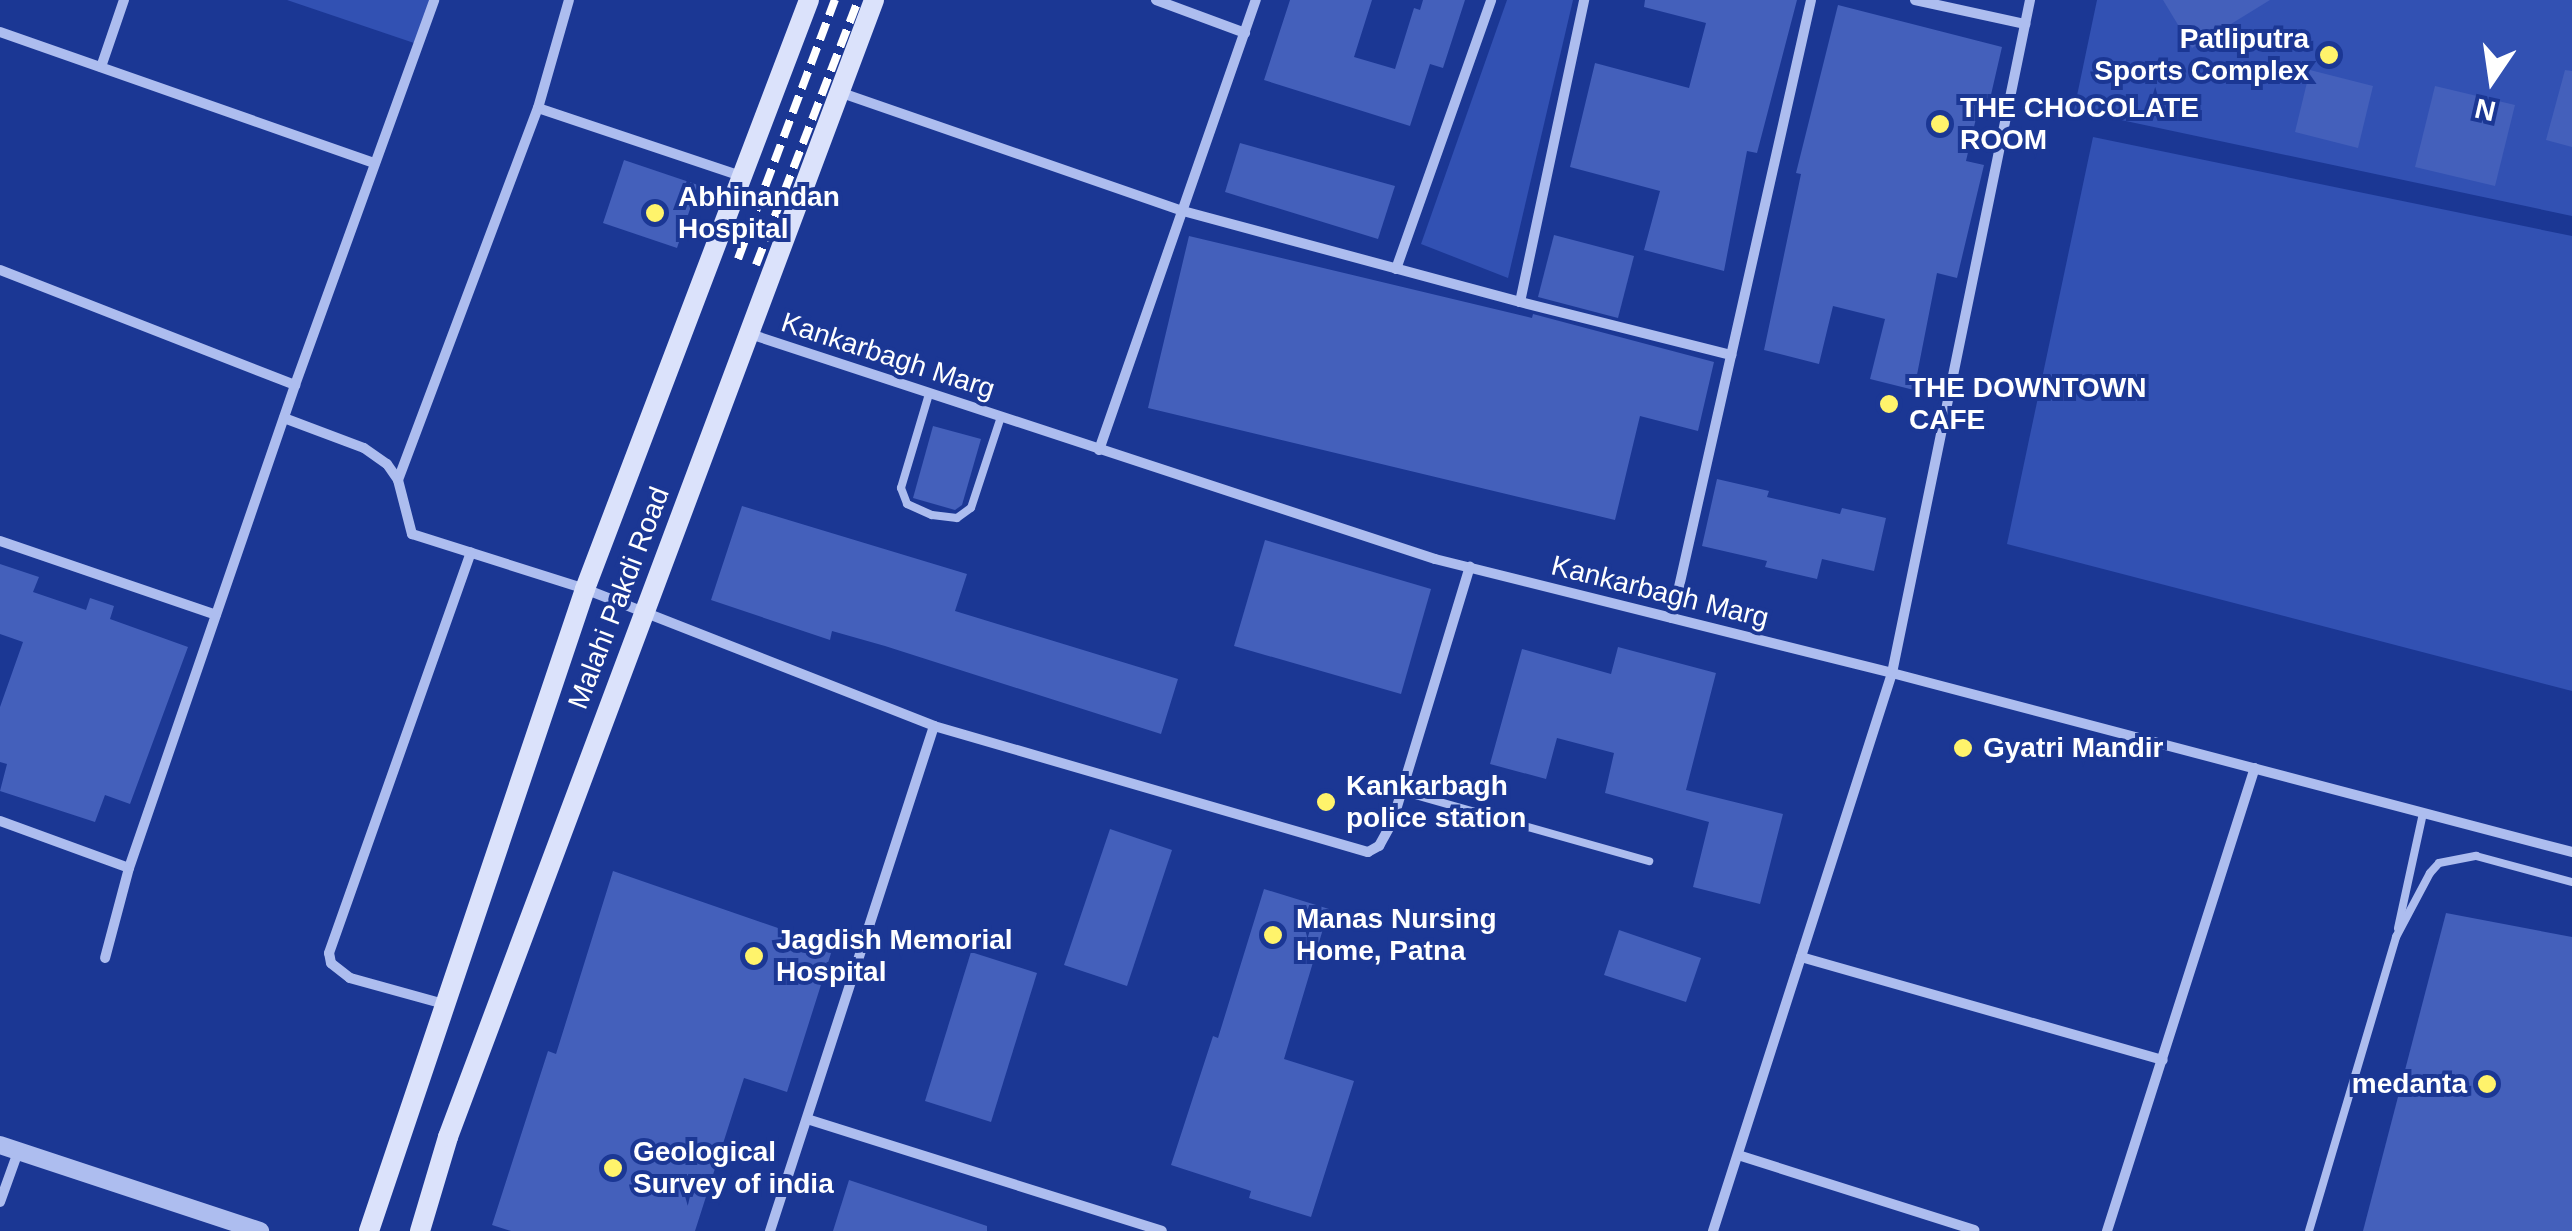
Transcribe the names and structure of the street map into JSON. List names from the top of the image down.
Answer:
{
  "streets": {
    "main road": ["Malahi Pakdi Road"],
    "street": ["Kankarbagh Marg"]
  },
  "crossings": [
    ["Kankarbagh Marg", "Malahi Pakdi Road"]
  ],
  "places": [
    "Patliputra Sports Complex",
    "THE CHOCOLATE ROOM",
    "Abhinandan Hospital",
    "THE DOWNTOWN CAFE",
    "Gyatri Mandir",
    "Kankarbagh police station",
    "Manas Nursing Home, Patna",
    "Jagdish Memorial Hospital",
    "medanta",
    "Geological Survey of india"
  ],
  "north": "bottom"
}
